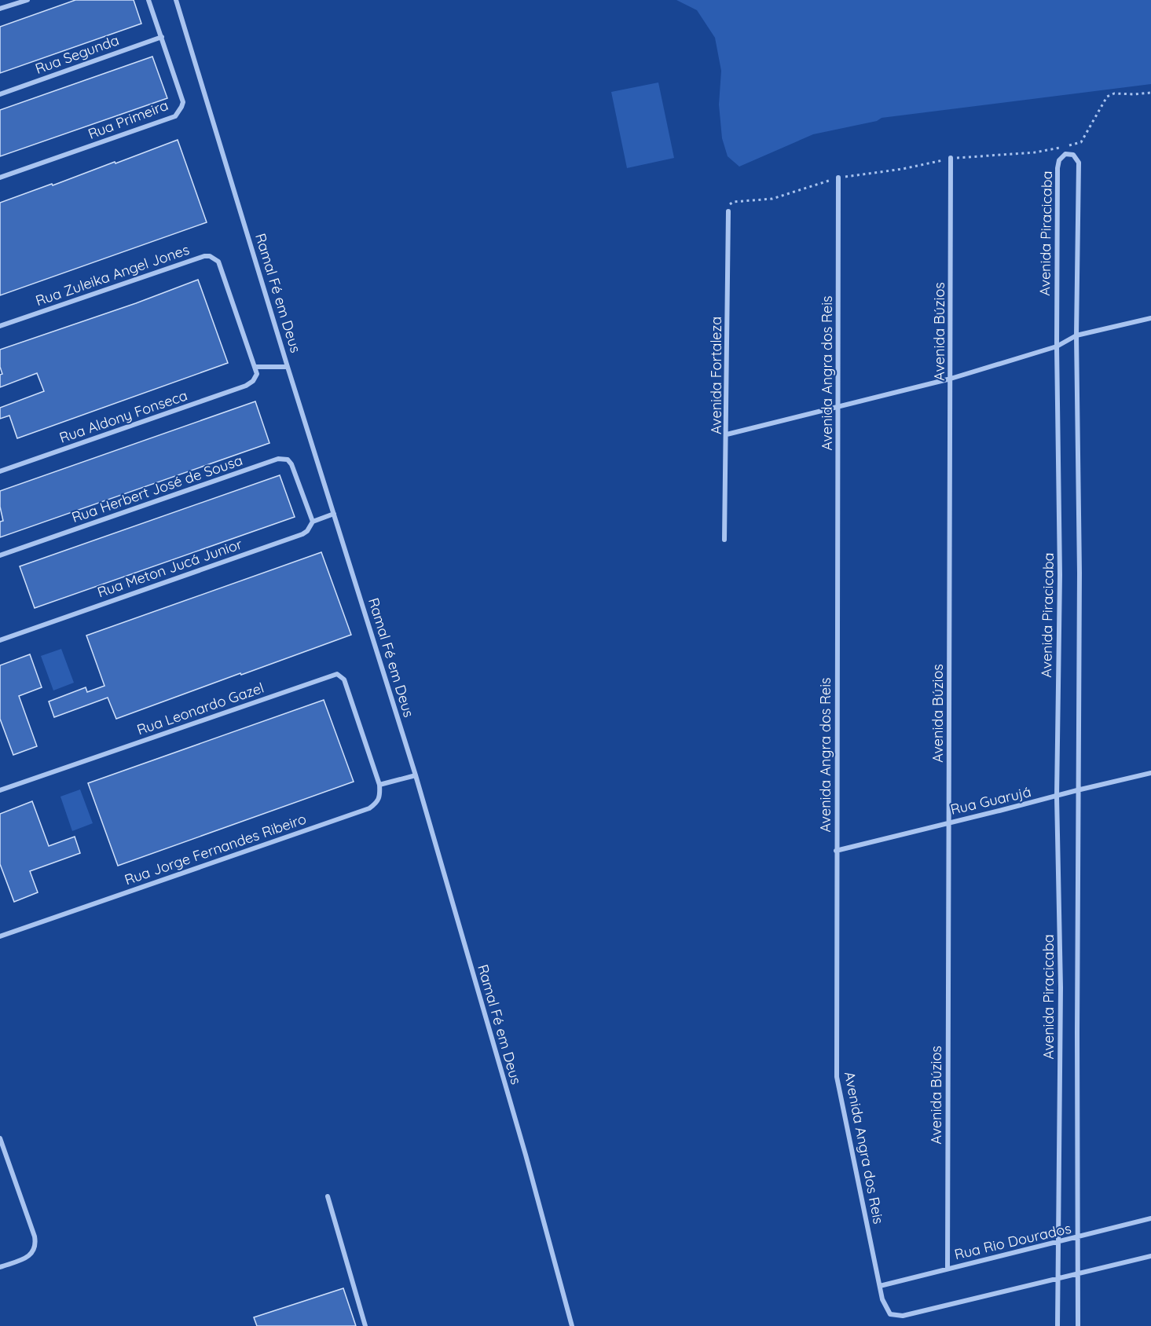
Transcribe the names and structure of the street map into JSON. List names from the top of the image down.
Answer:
{
  "streets": {
    "street": [
      "Rua Segunda",
      "Rua Primeira",
      "Avenida Piracicaba",
      "Rua Zuleika Angel Jones",
      "Ramal Fé em Deus",
      "Avenida Búzios",
      "Avenida Angra dos Reis",
      "Avenida Fortaleza",
      "Rua Aldony Fonseca",
      "Rua Herbert José de Sousa",
      "Rua Meton Jucá Junior",
      "Rua Leonardo Gazel",
      "Rua Guarujá",
      "Rua Jorge Fernandes Ribeiro",
      "Rua Rio Dourados"
    ]
  },
  "crossings": [
    ["Rua Segunda", "Rua Primeira"],
    ["Avenida Piracicaba", "Avenida Angra dos Reis"],
    ["Avenida Piracicaba", "Rua Guarujá"],
    ["Avenida Piracicaba", "Rua Rio Dourados"],
    ["Rua Zuleika Angel Jones", "Rua Aldony Fonseca"],
    ["Avenida Búzios", "Rua Guarujá"],
    ["Avenida Búzios", "Rua Rio Dourados"],
    ["Avenida Angra dos Reis", "Rua Guarujá"],
    ["Avenida Angra dos Reis", "Rua Rio Dourados"],
    ["Rua Herbert José de Sousa", "Rua Meton Jucá Junior"],
    ["Rua Leonardo Gazel", "Rua Jorge Fernandes Ribeiro"]
  ]
}
